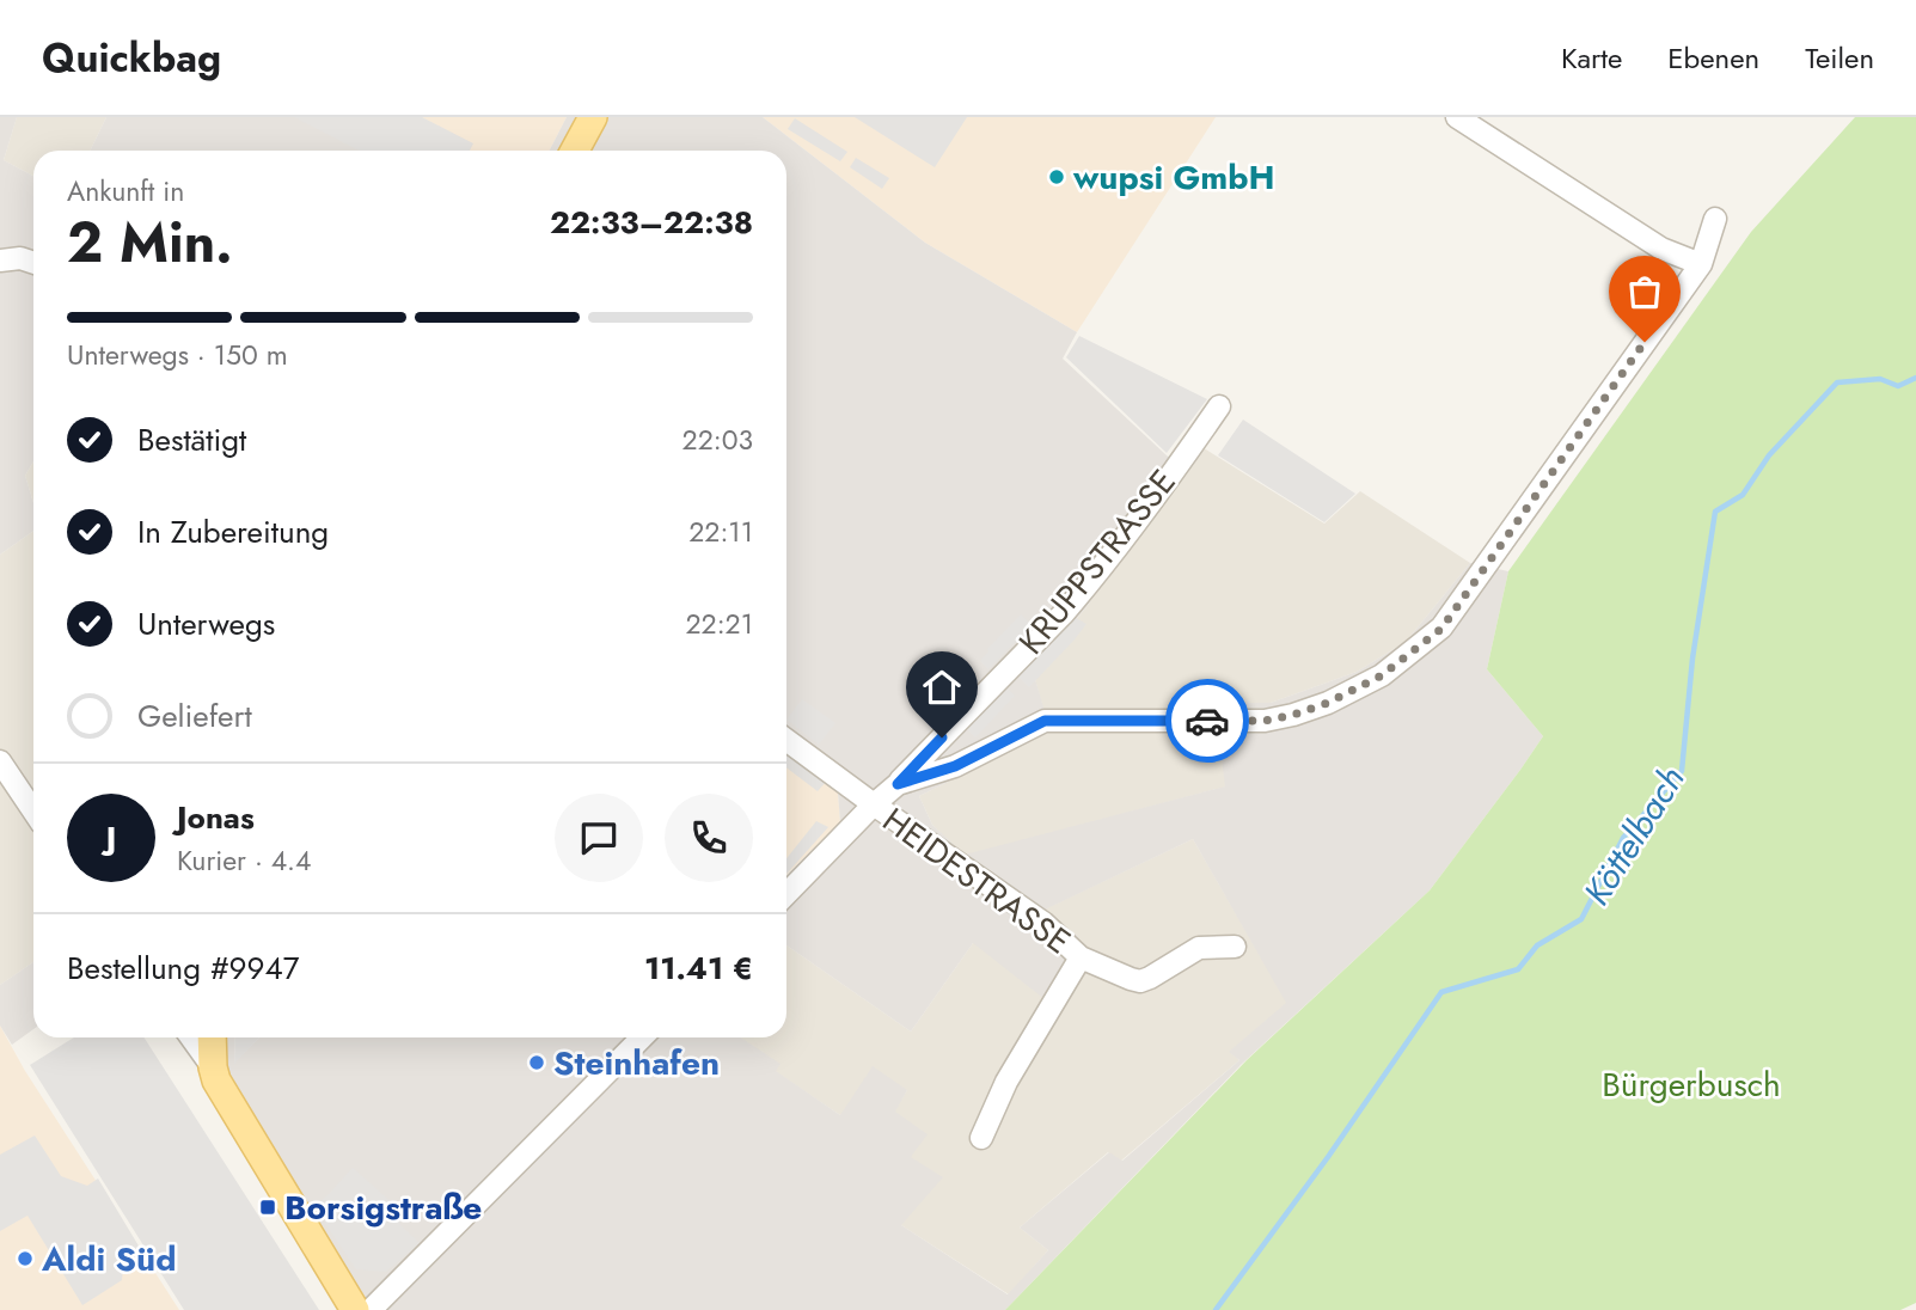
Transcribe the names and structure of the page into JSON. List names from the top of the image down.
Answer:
{
  "streets": {
    "street": ["KRUPPSTRASSE", "HEIDESTRASSE"]
  },
  "crossings": [
    ["KRUPPSTRASSE", "HEIDESTRASSE"]
  ],
  "water": ["Köttelbach"],
  "parks": ["Bürgerbusch"],
  "places": {
    "other": ["wupsi GmbH", "Steinhafen", "Aldi Süd"],
    "transit": ["Borsigstraße"]
  },
  "page": {
    "header": "Quickbag",
    "nav": ["Karte", "Ebenen", "Teilen"],
    "heading": ["2 Min.", "Ankunft in", "22:33–22:38"],
    "panel": [
      "Jonas",
      "Kurier · 4.4",
      "Bestellung #9947",
      "11.41 €"
    ],
    "bar": "Unterwegs · 150 m",
    "list": [
      ["Bestätigt", "22:03"],
      ["In Zubereitung", "22:11"],
      ["Unterwegs", "22:21"],
      "Geliefert"
    ],
    "round": "J"
  }
}
